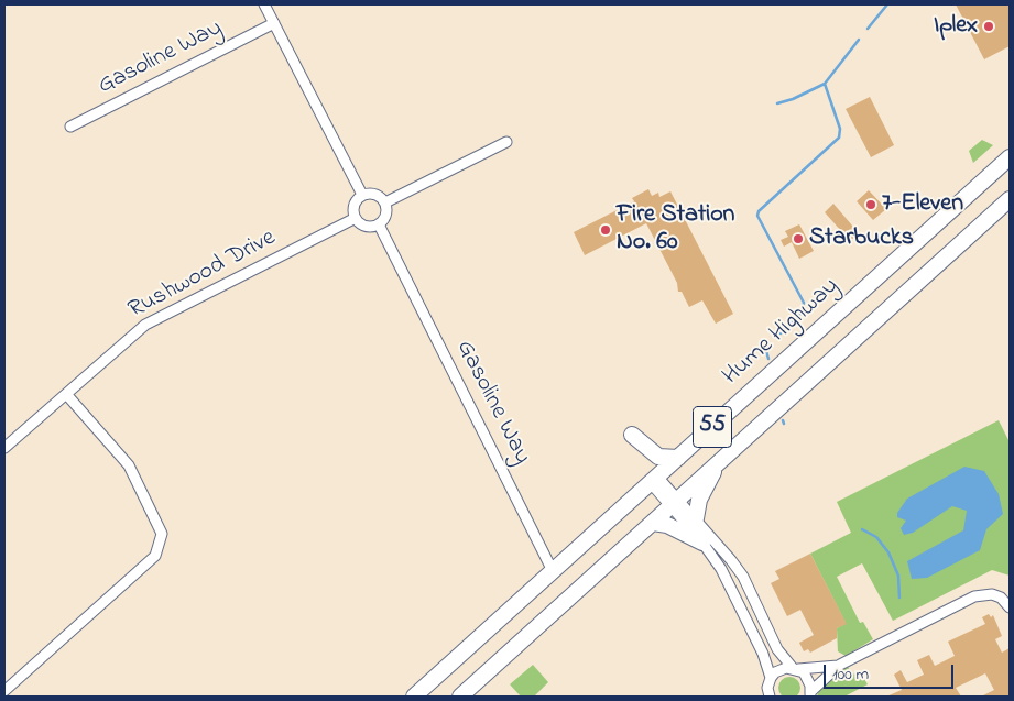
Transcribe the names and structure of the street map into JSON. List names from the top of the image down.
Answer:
{
  "streets": {
    "highway": ["Hume Highway", "55"],
    "street": ["Gasoline Way", "Rushwood Drive"]
  },
  "crossings": [
    ["Gasoline Way", "Rushwood Drive"],
    ["Gasoline Way", "Hume Highway"]
  ],
  "places": [
    "Iplex",
    "7-Eleven",
    "Fire Station No. 60",
    "Starbucks"
  ],
  "scale_bar": "100 m"
}
